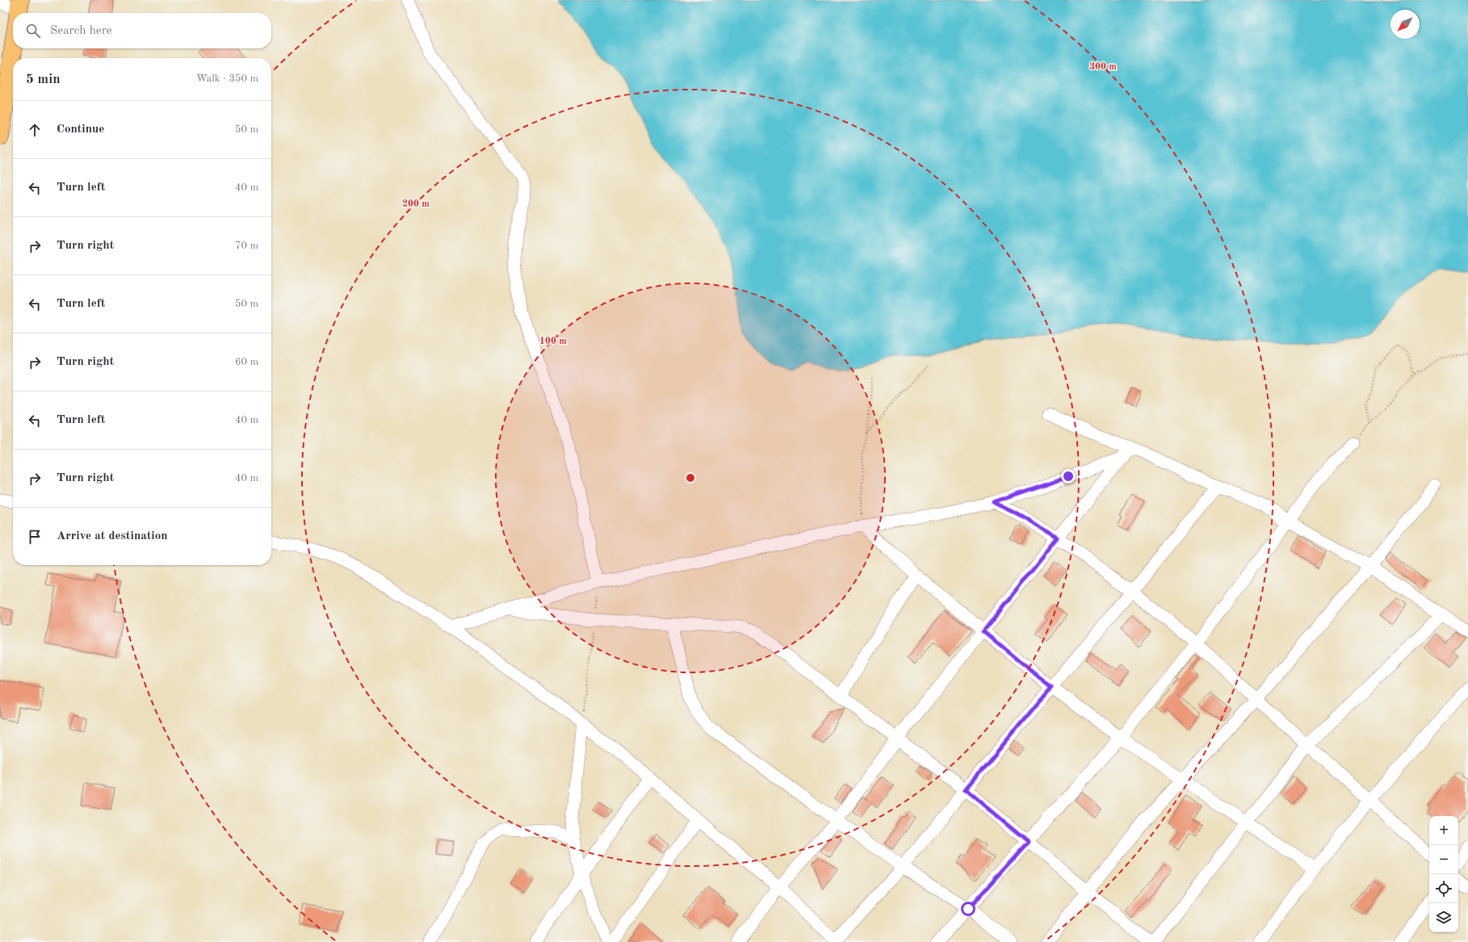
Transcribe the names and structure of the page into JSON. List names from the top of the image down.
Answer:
{
  "north": "bottom left",
  "page": {
    "search": "Search here",
    "heading": ["5 min", "Walk · 350 m"],
    "list": [
      ["Continue", "50 m"],
      ["Turn left", "40 m"],
      ["Turn right", "70 m"],
      ["Turn left", "50 m"],
      ["Turn right", "60 m"],
      ["Turn left", "40 m"],
      ["Turn right", "40 m"],
      "Arrive at destination"
    ],
    "map_buttons": ["+", "−"]
  },
  "rings": ["300 m", "200 m", "100 m"]
}
